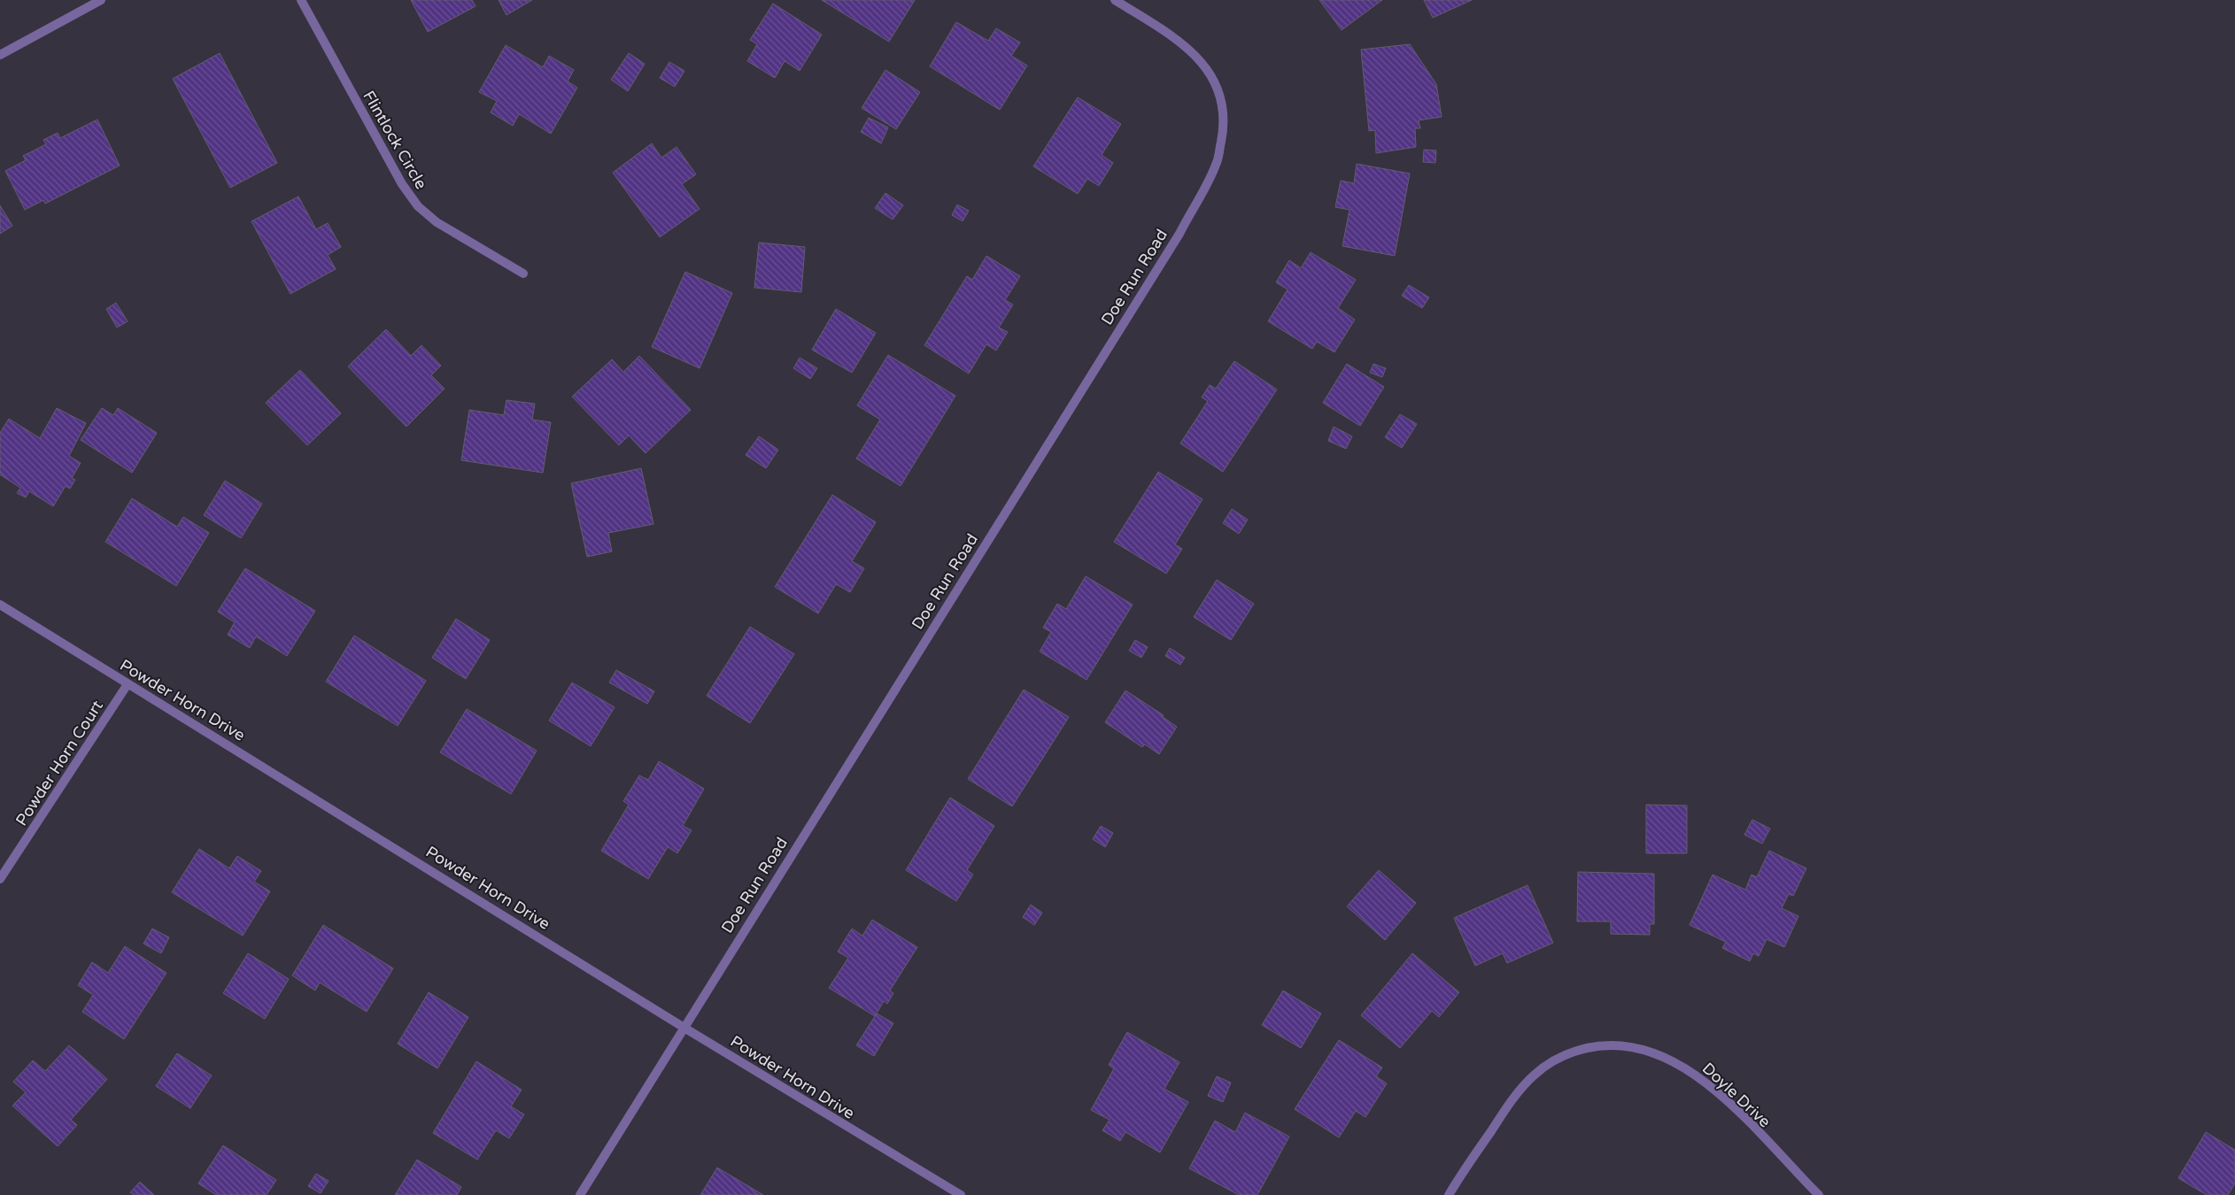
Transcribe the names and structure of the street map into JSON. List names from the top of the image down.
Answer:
{
  "streets": {
    "street": [
      "Flintlock Circle",
      "Doe Run Road",
      "Powder Horn Drive",
      "Powder Horn Court",
      "Doyle Drive"
    ]
  },
  "crossings": [
    ["Doe Run Road", "Powder Horn Drive"],
    ["Powder Horn Drive", "Powder Horn Court"]
  ]
}
